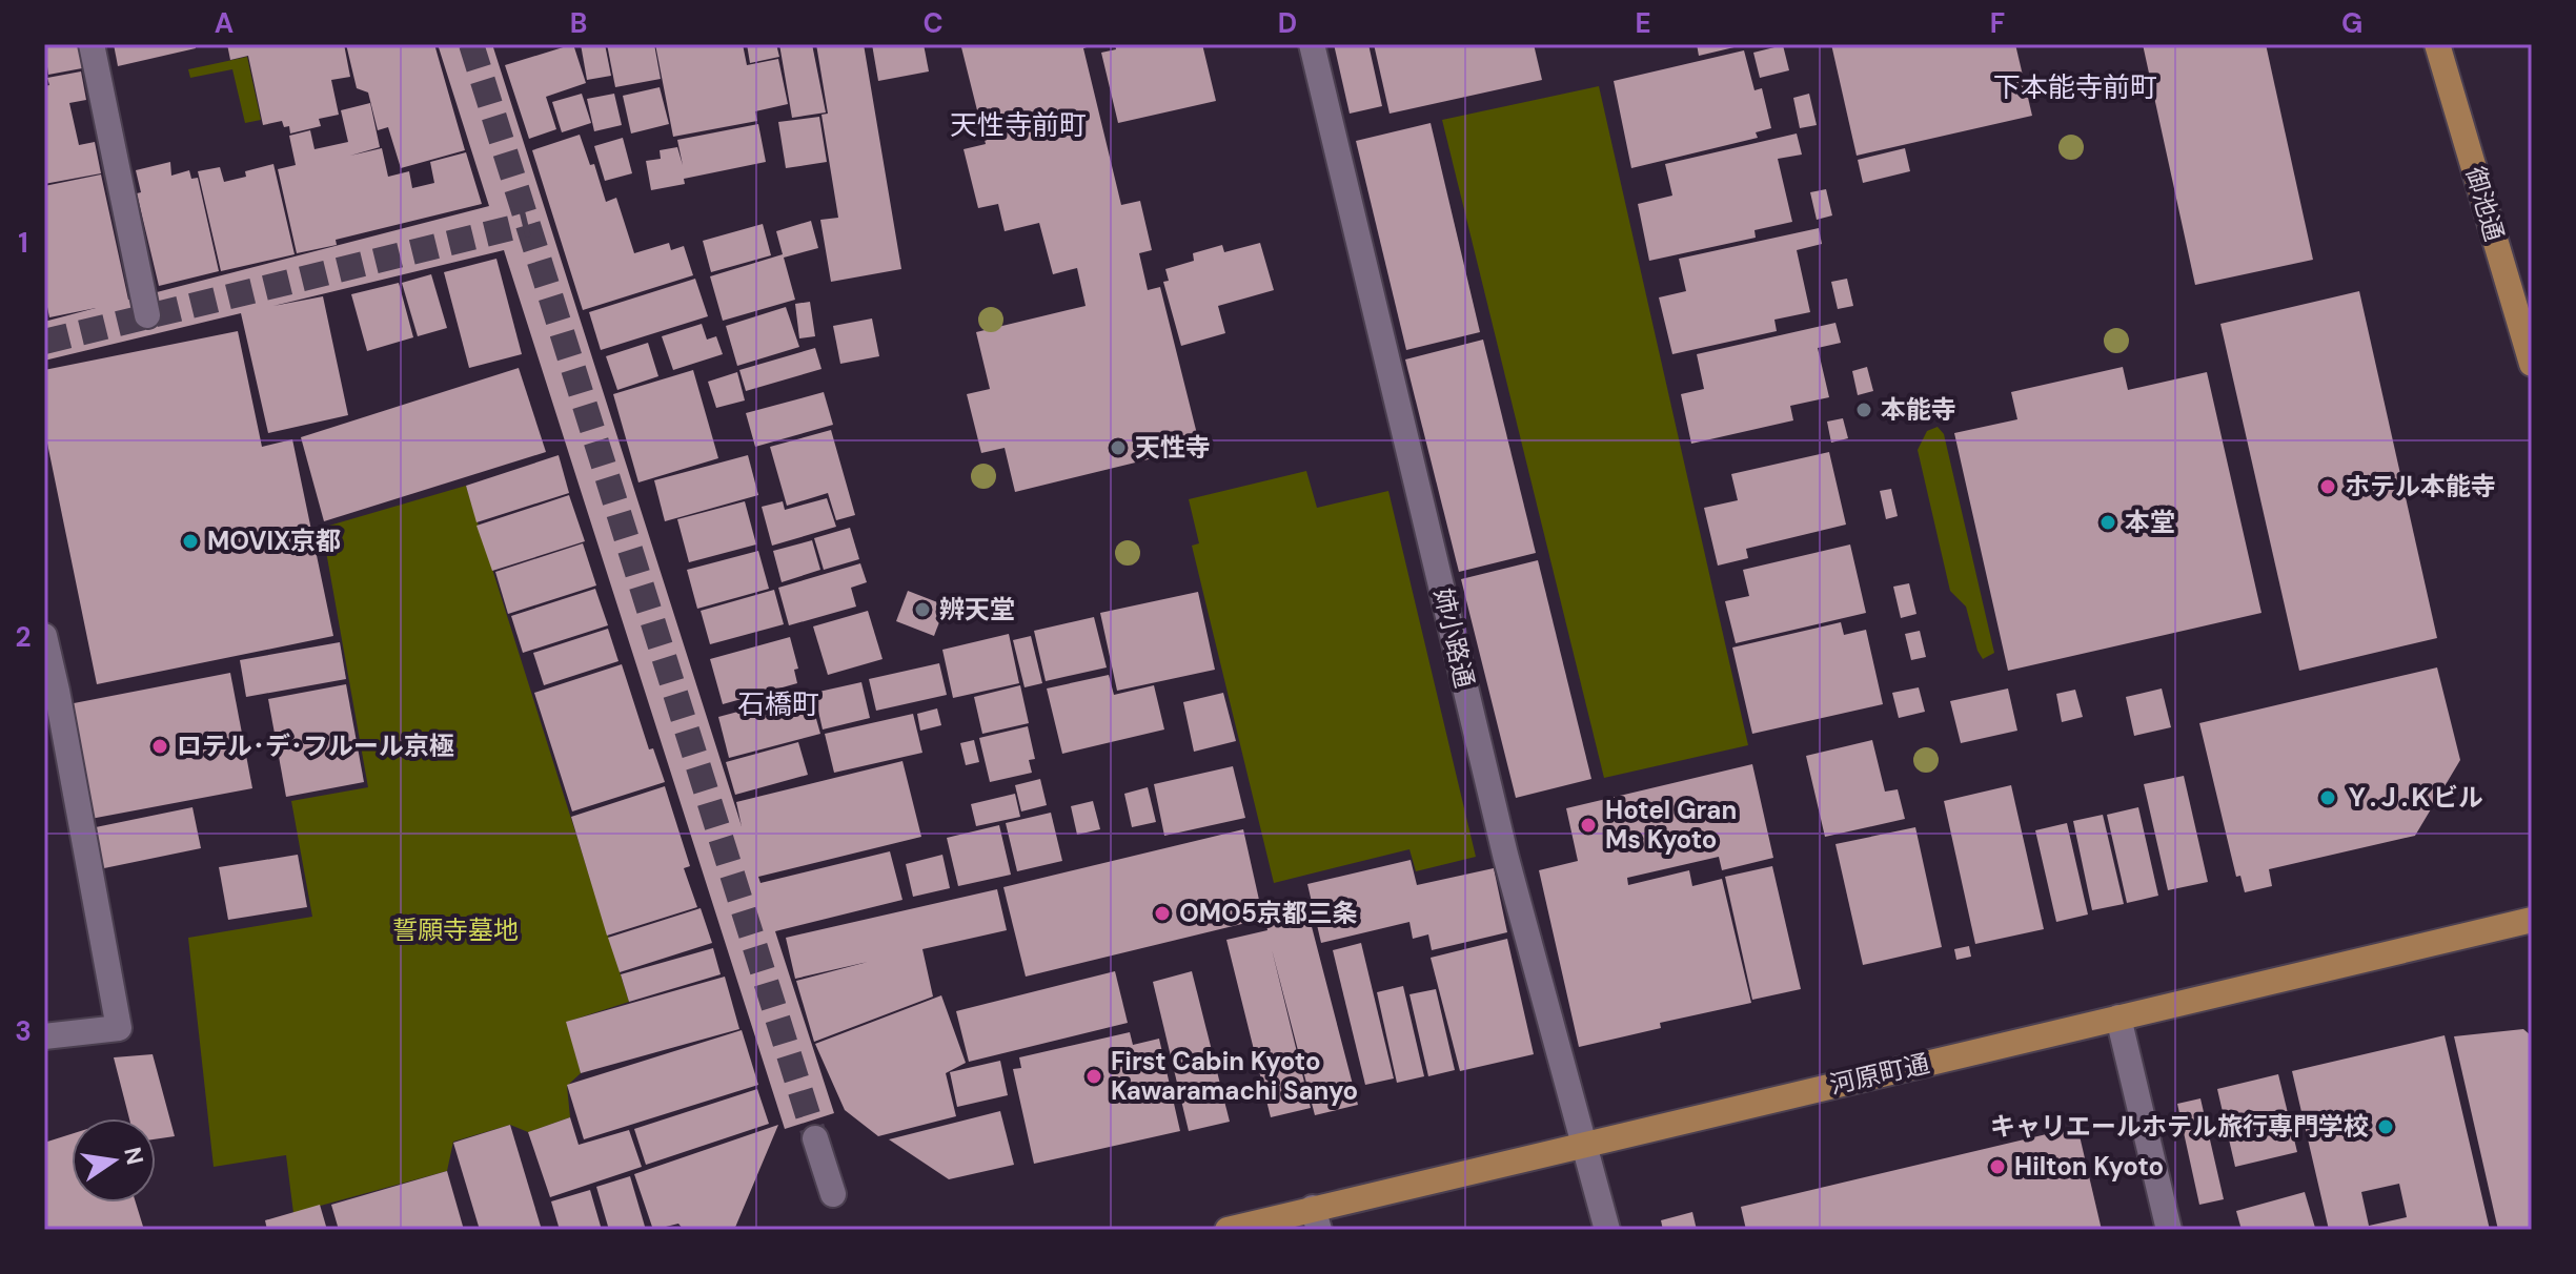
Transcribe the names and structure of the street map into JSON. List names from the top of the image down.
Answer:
{
  "streets": {
    "main road": ["御池通", "河原町通"],
    "street": ["姉小路通"]
  },
  "crossings": [
    ["姉小路通", "河原町通"]
  ],
  "districts": ["下本能寺前町", "天性寺前町", "石橋町"],
  "parks": ["誓願寺墓地"],
  "places": [
    "本能寺",
    "天性寺",
    "ホテル本能寺",
    "本堂",
    "MOVIX京都",
    "辨天堂",
    "ロテル･デ･フルール京極",
    "Ｙ.Ｊ.Ｋビル",
    "Hotel Gran Ms Kyoto",
    "OMO5京都三条",
    "First Cabin Kyoto Kawaramachi Sanyo",
    "キャリエールホテル旅行専門学校",
    "Hilton Kyoto"
  ],
  "north": "right",
  "grid": {
    "columns": [
      "A",
      "B",
      "C",
      "D",
      "E",
      "F",
      "G"
    ],
    "rows": ["1", "2", "3"]
  }
}
